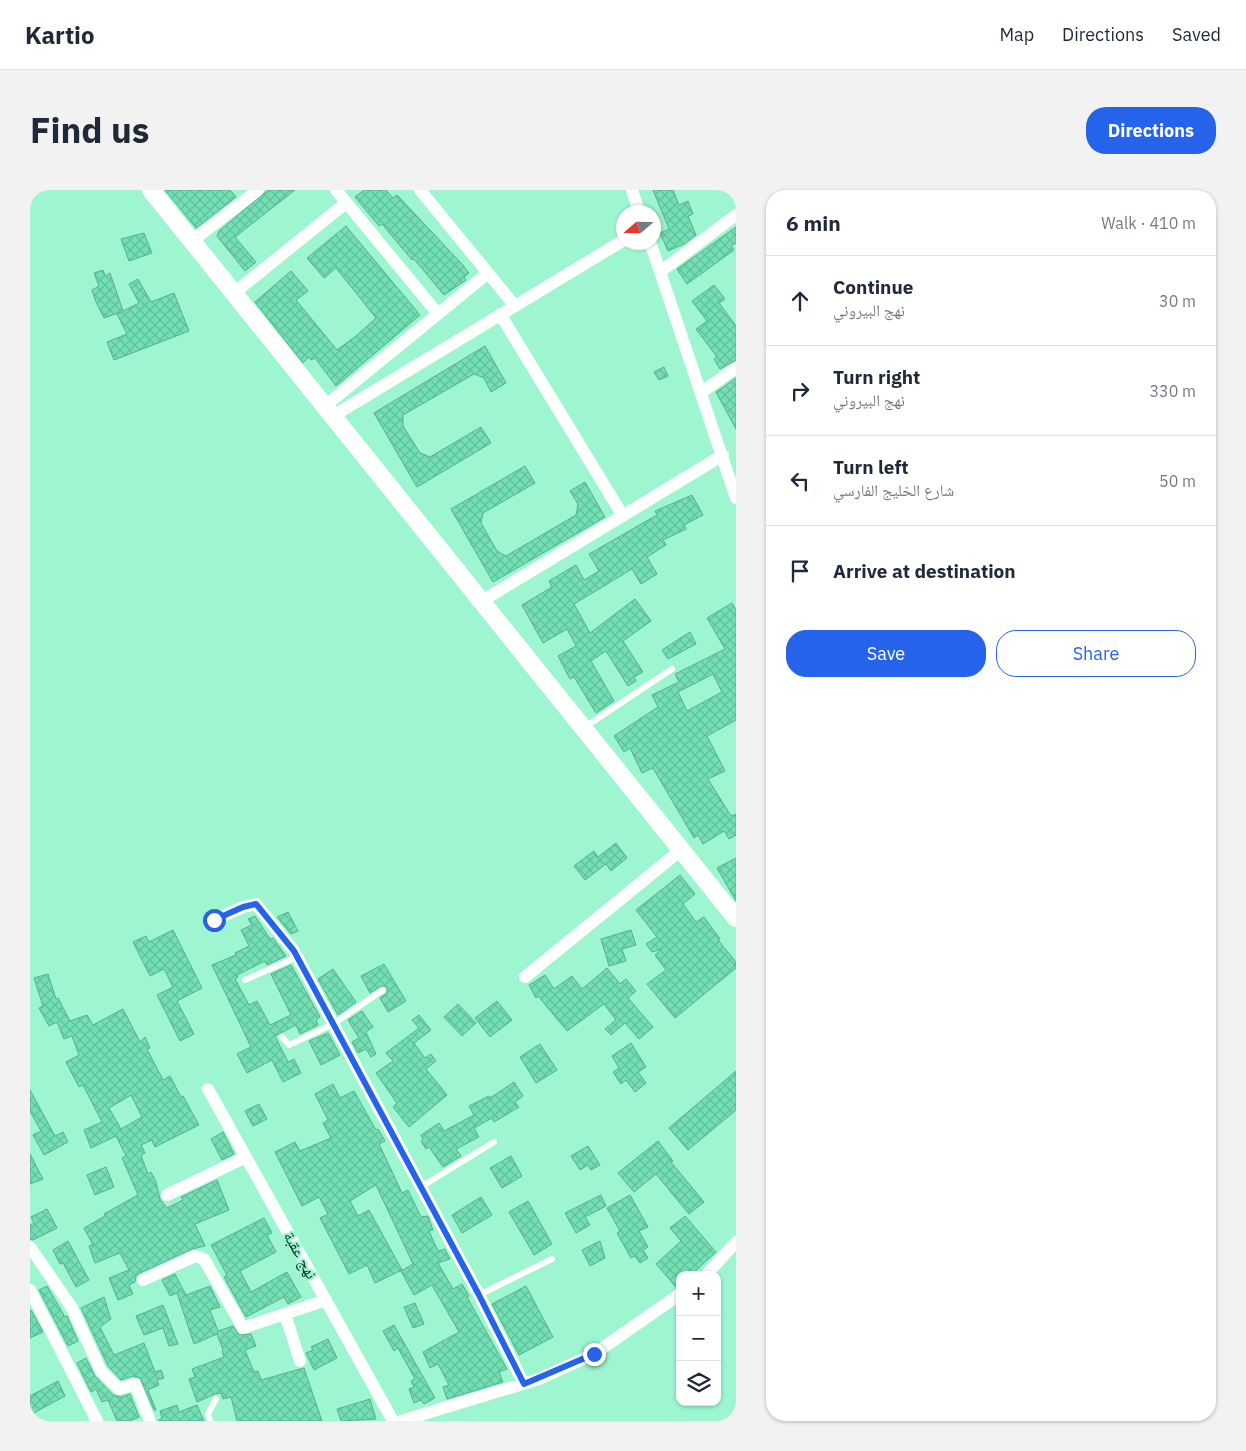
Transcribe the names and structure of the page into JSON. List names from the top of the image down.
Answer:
{
  "streets": {
    "street": ["نهج عقبة"]
  },
  "north": "left",
  "page": {
    "header": "Kartio",
    "nav": ["Map", "Directions", "Saved"],
    "title": "Find us",
    "buttons": [
      "Directions",
      ["Save", "Share"]
    ],
    "heading": ["6 min", "Walk · 410 m"],
    "list": [
      ["Continue", "نهج البيروني", "30 m"],
      ["Turn right", "نهج البيروني", "330 m"],
      ["Turn left", "شارع الخليج الفارسي", "50 m"],
      "Arrive at destination"
    ],
    "map_buttons": ["+", "−"]
  }
}
